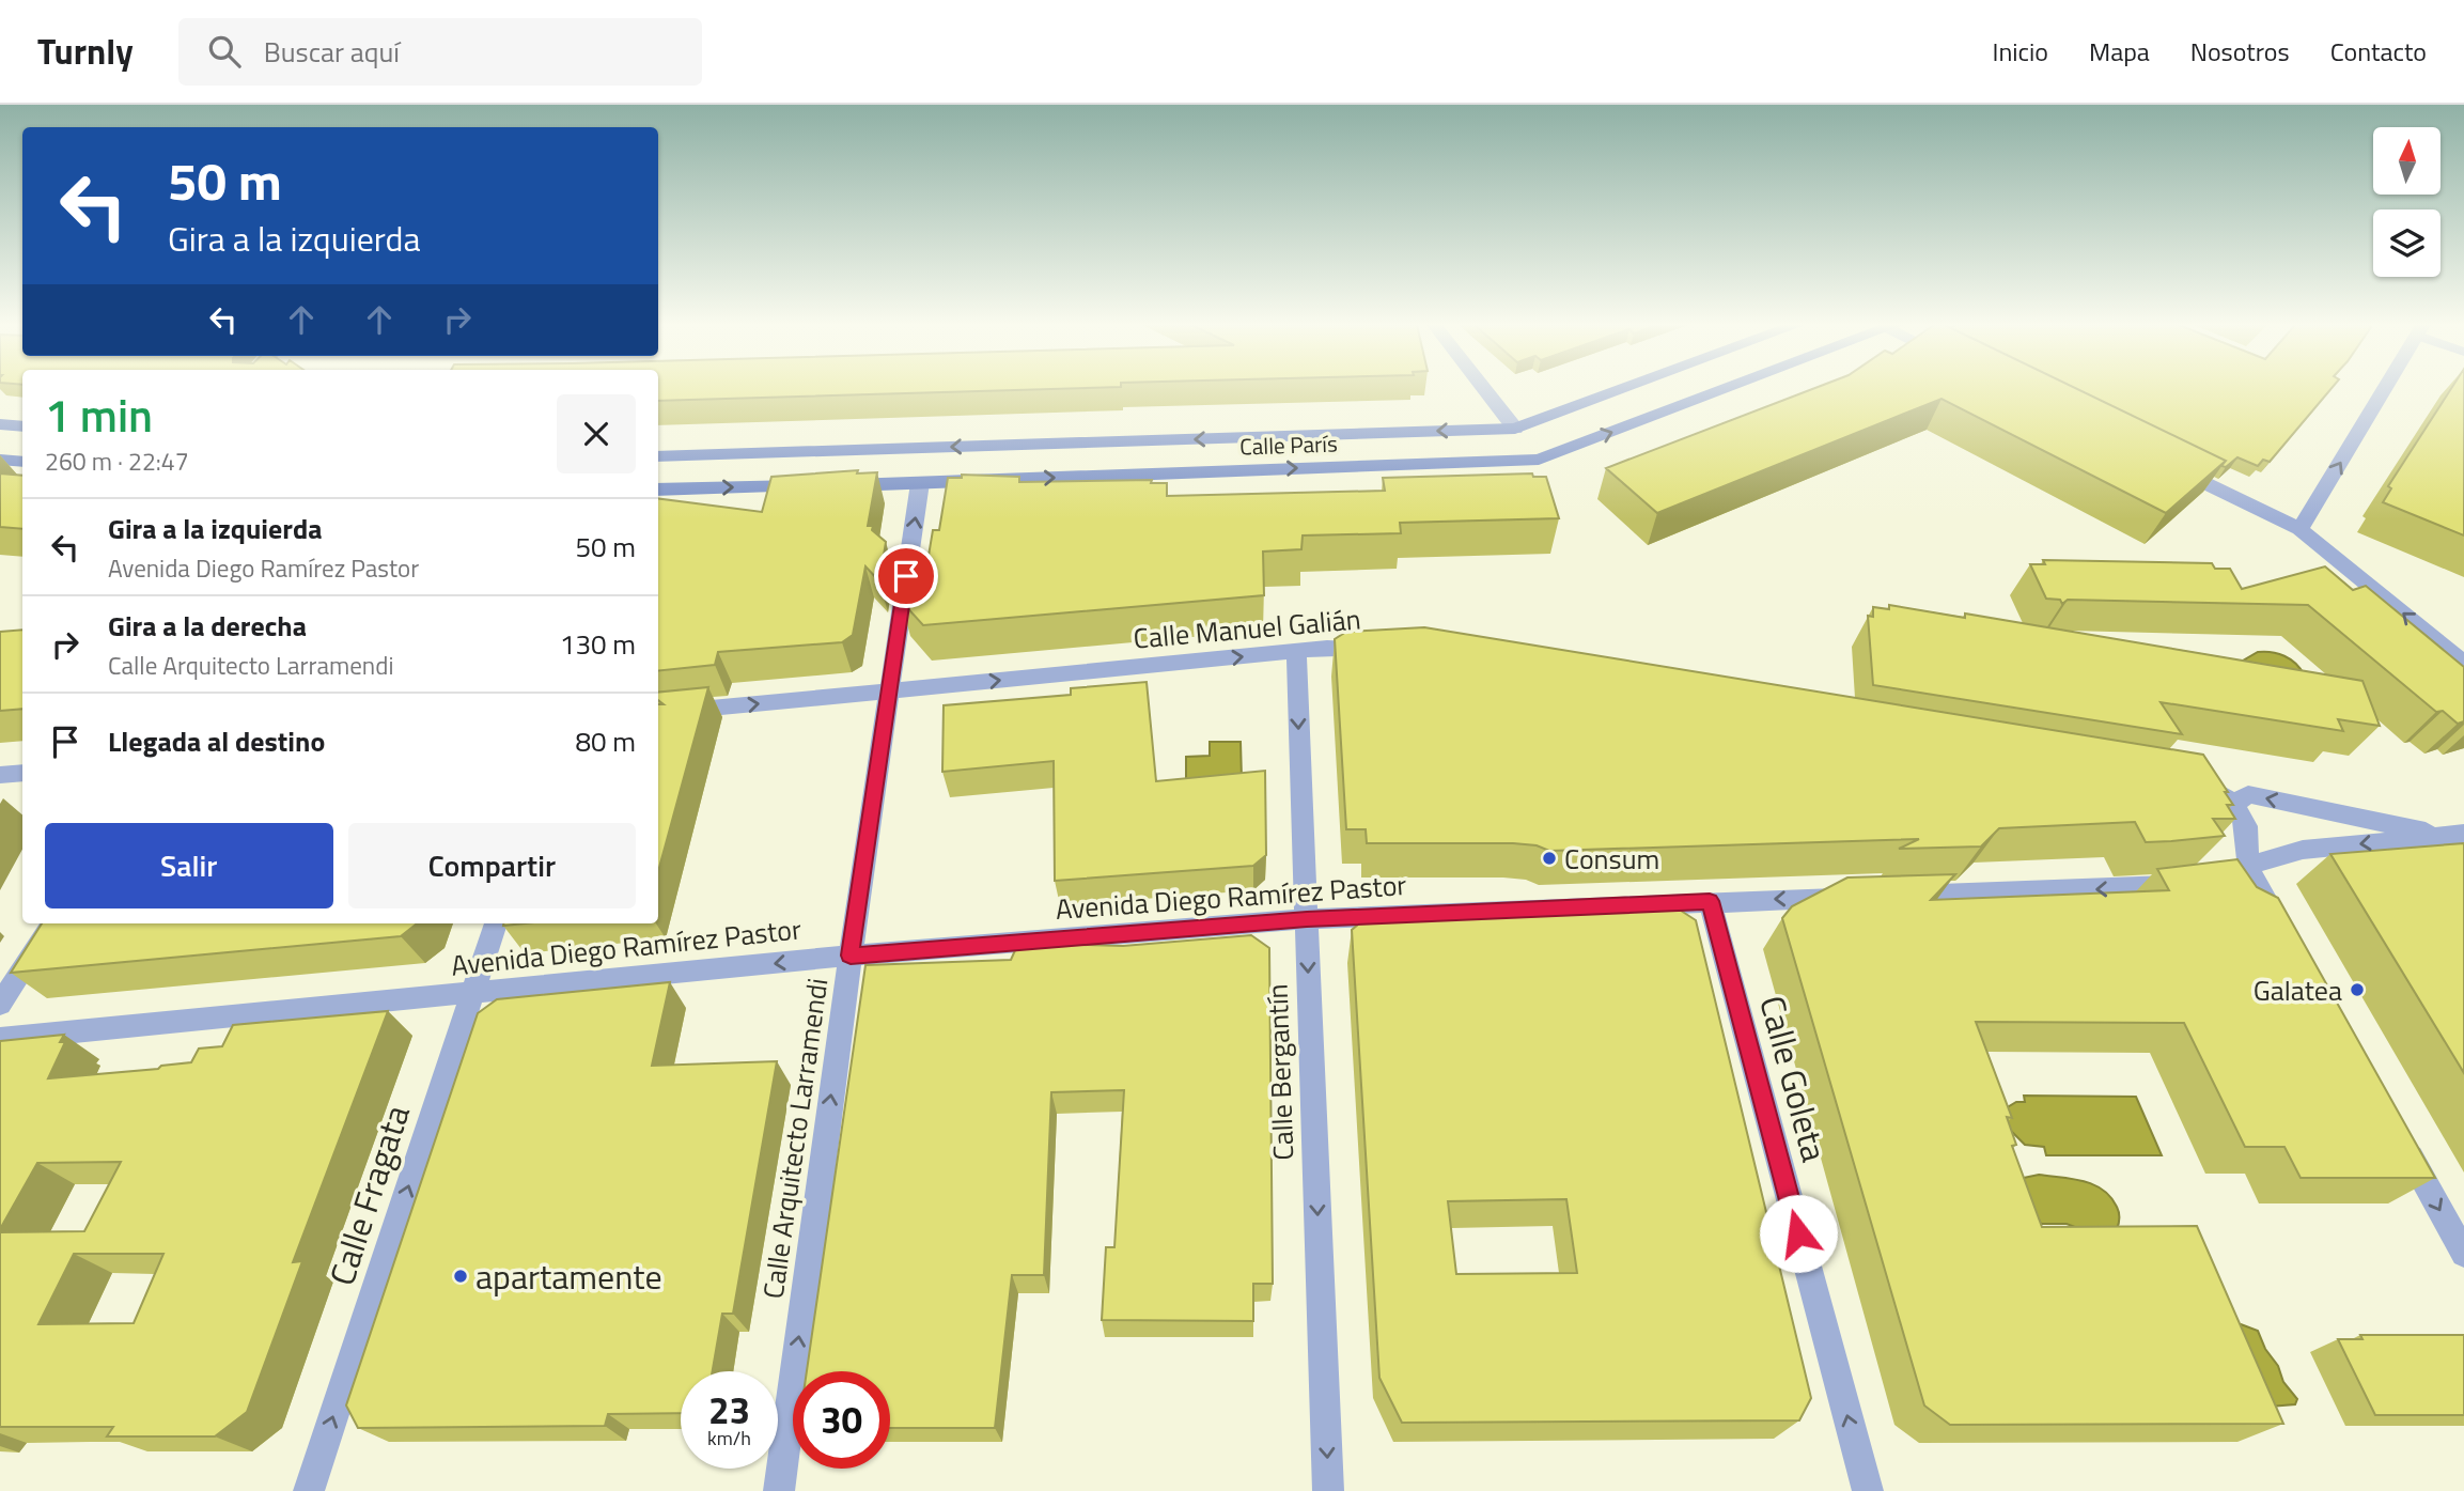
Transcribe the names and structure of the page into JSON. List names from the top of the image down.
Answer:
{
  "streets": {
    "main road": ["Calle París"],
    "street": [
      "Calle Manuel Galián",
      "Avenida Diego Ramírez Pastor",
      "Calle Bergantín",
      "Calle Goleta",
      "Calle Arquitecto Larramendi",
      "Calle Fragata"
    ]
  },
  "crossings": [
    ["Calle París", "Calle Arquitecto Larramendi"],
    ["Calle Manuel Galián", "Calle Bergantín"],
    ["Calle Manuel Galián", "Calle Arquitecto Larramendi"],
    ["Avenida Diego Ramírez Pastor", "Calle Bergantín"],
    ["Avenida Diego Ramírez Pastor", "Calle Goleta"],
    ["Avenida Diego Ramírez Pastor", "Calle Arquitecto Larramendi"],
    ["Avenida Diego Ramírez Pastor", "Calle Fragata"]
  ],
  "one_way": [
    "Calle Manuel Galián",
    "Calle Bergantín",
    "Calle Goleta",
    "Calle Arquitecto Larramendi",
    "Calle Fragata"
  ],
  "places": ["Consum", "Galatea", "apartamente"],
  "north": "top",
  "page": {
    "header": "Turnly",
    "search": "Buscar aquí",
    "nav": [
      "Inicio",
      "Mapa",
      "Nosotros",
      "Contacto"
    ],
    "turn": ["50 m", "Gira a la izquierda"],
    "heading": ["1 min", "260 m · 22:47"],
    "list": [
      {
        "name": "Gira a la izquierda",
        "note": "Avenida Diego Ramírez Pastor",
        "value": "50 m"
      },
      {
        "name": "Gira a la derecha",
        "note": "Calle Arquitecto Larramendi",
        "value": "130 m"
      },
      {
        "name": "Llegada al destino",
        "value": "80 m"
      }
    ],
    "buttons": ["Salir", "Compartir"],
    "speed": "23 km/h",
    "limit": "30"
  }
}
